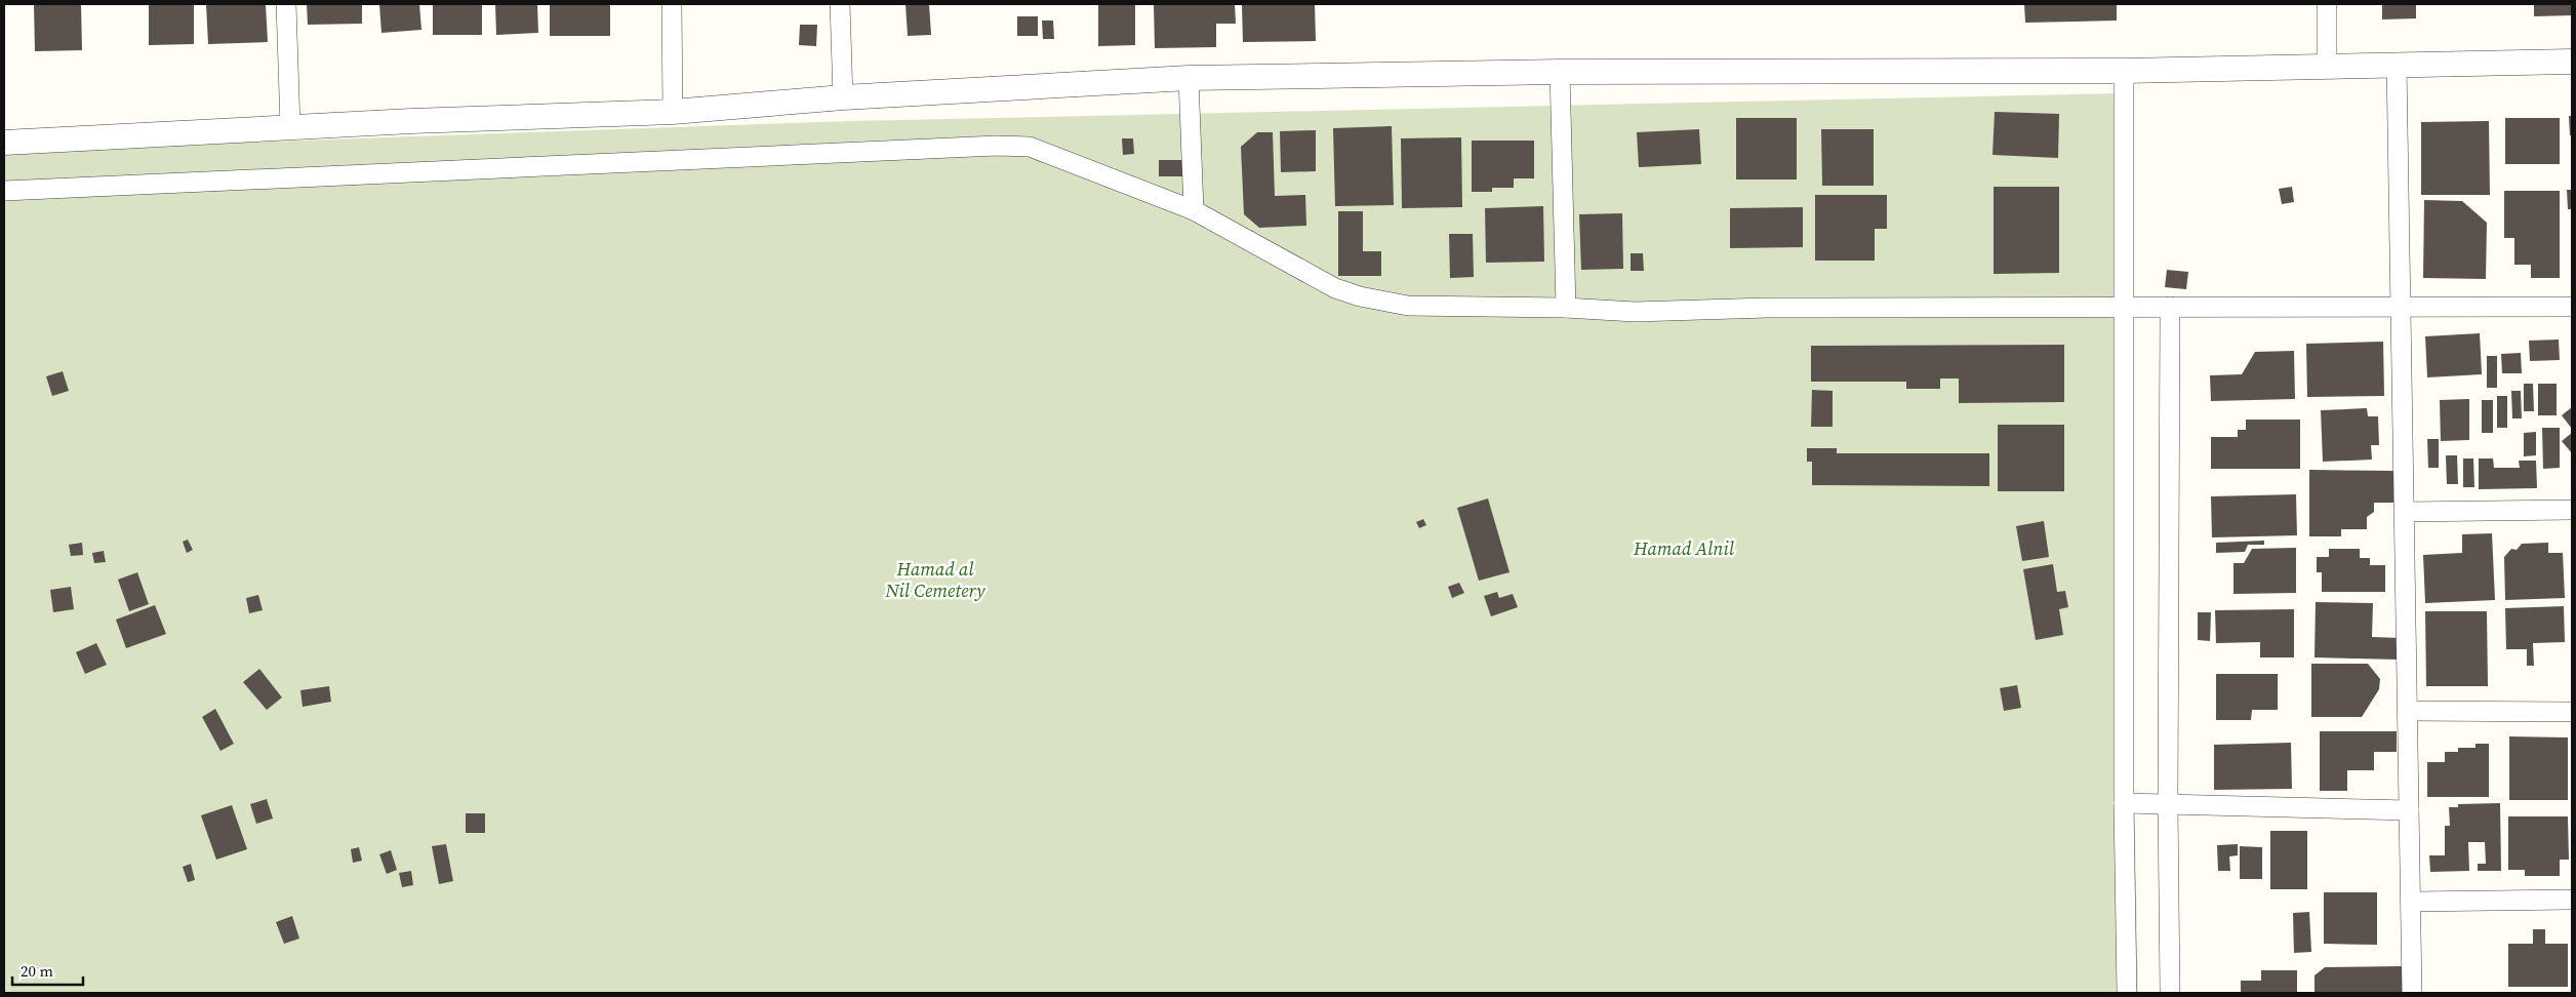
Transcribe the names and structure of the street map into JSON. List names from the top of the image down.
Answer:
{
  "parks": ["Hamad Alnil", "Hamad al Nil Cemetery"],
  "scale_bar": "20 m"
}
